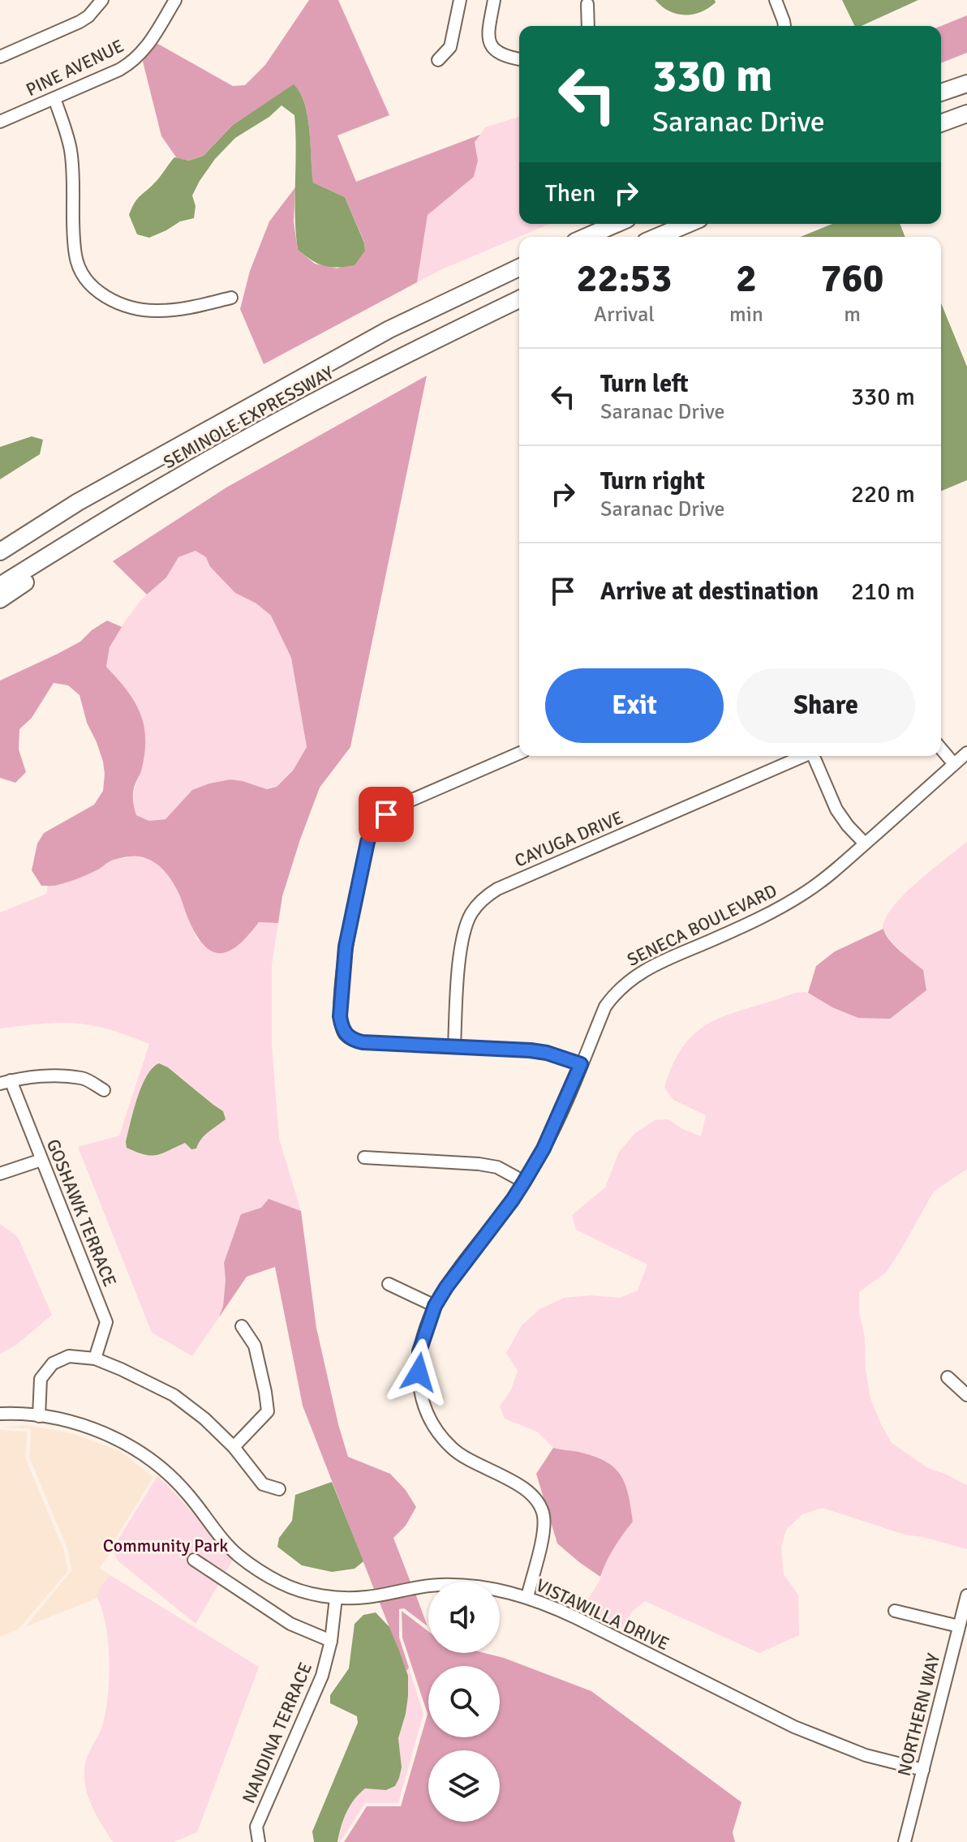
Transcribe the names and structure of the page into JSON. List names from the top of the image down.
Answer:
{
  "streets": {
    "highway": ["SEMINOLE EXPRESSWAY"],
    "street": [
      "PINE AVENUE",
      "CAYUGA DRIVE",
      "SENECA BOULEVARD",
      "GOSHAWK TERRACE",
      "VISTAWILLA DRIVE",
      "NORTHERN WAY",
      "NANDINA TERRACE"
    ]
  },
  "crossings": [
    ["SENECA BOULEVARD", "VISTAWILLA DRIVE"],
    ["VISTAWILLA DRIVE", "NORTHERN WAY"],
    ["VISTAWILLA DRIVE", "NANDINA TERRACE"]
  ],
  "parks": ["Community Park"],
  "page": {
    "turn": ["330 m", "Saranac Drive"],
    "then": "Then",
    "eta": [
      "22:53",
      "Arrival",
      "2",
      "min",
      "760",
      "m"
    ],
    "list": [
      {
        "name": "Turn left",
        "note": "Saranac Drive",
        "value": "330 m"
      },
      {
        "name": "Turn right",
        "note": "Saranac Drive",
        "value": "220 m"
      },
      {
        "name": "Arrive at destination",
        "value": "210 m"
      }
    ],
    "buttons": ["Exit", "Share"]
  }
}
